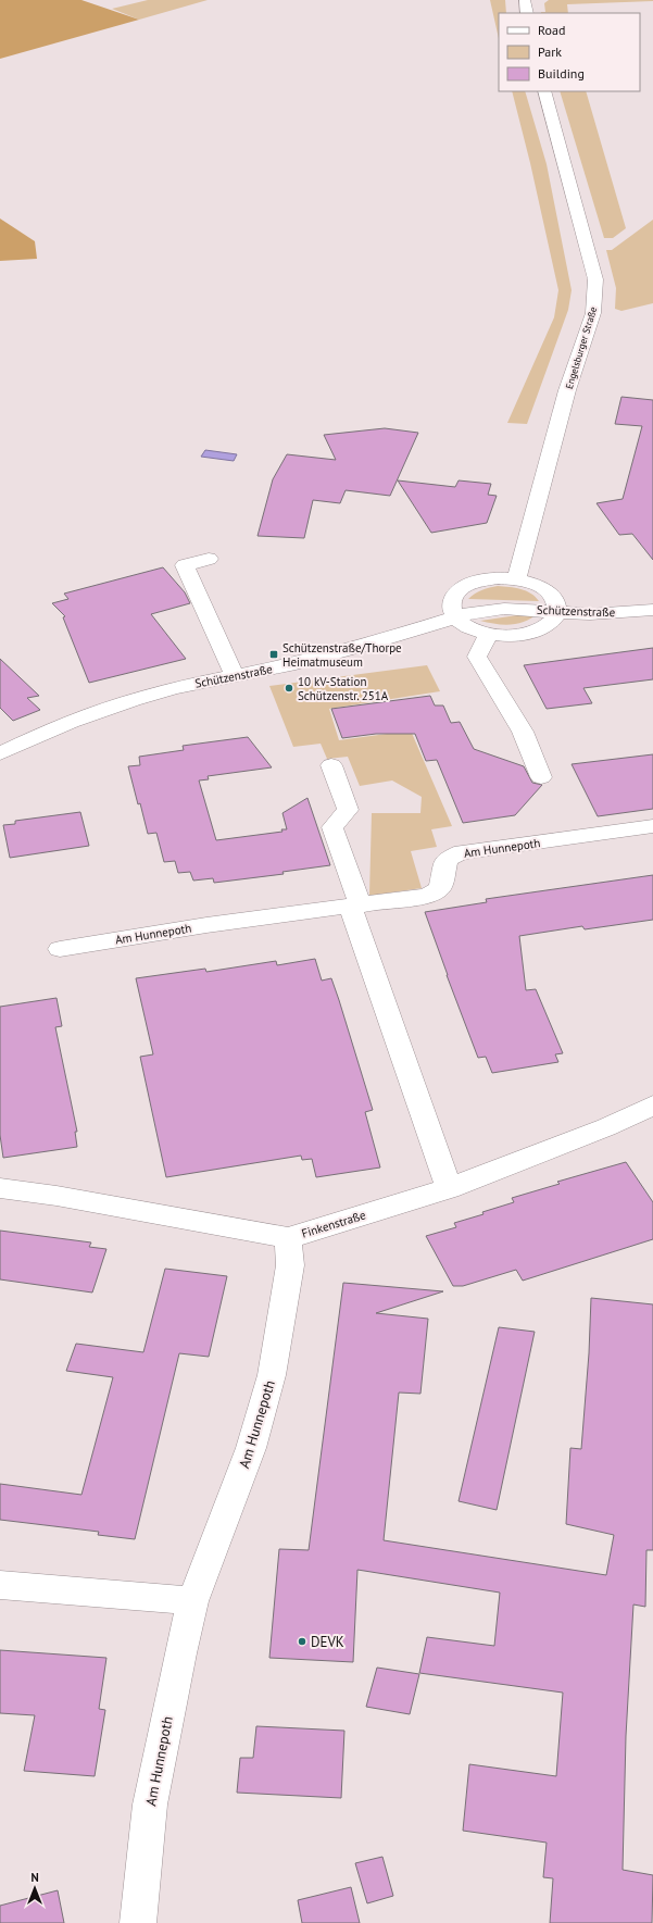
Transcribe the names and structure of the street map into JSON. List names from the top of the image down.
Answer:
{
  "streets": {
    "street": [
      "Engelsburger Straße",
      "Schützenstraße",
      "Am Hunnepoth",
      "Finkenstraße"
    ]
  },
  "crossings": [
    ["Am Hunnepoth", "Finkenstraße"]
  ],
  "places": {
    "transit": ["Schützenstraße/Thorpe Heimatmuseum"],
    "other": ["10 kV-Station Schützenstr. 251A", "DEVK"]
  },
  "legend": ["Road", "Park", "Building"],
  "north": "top"
}
